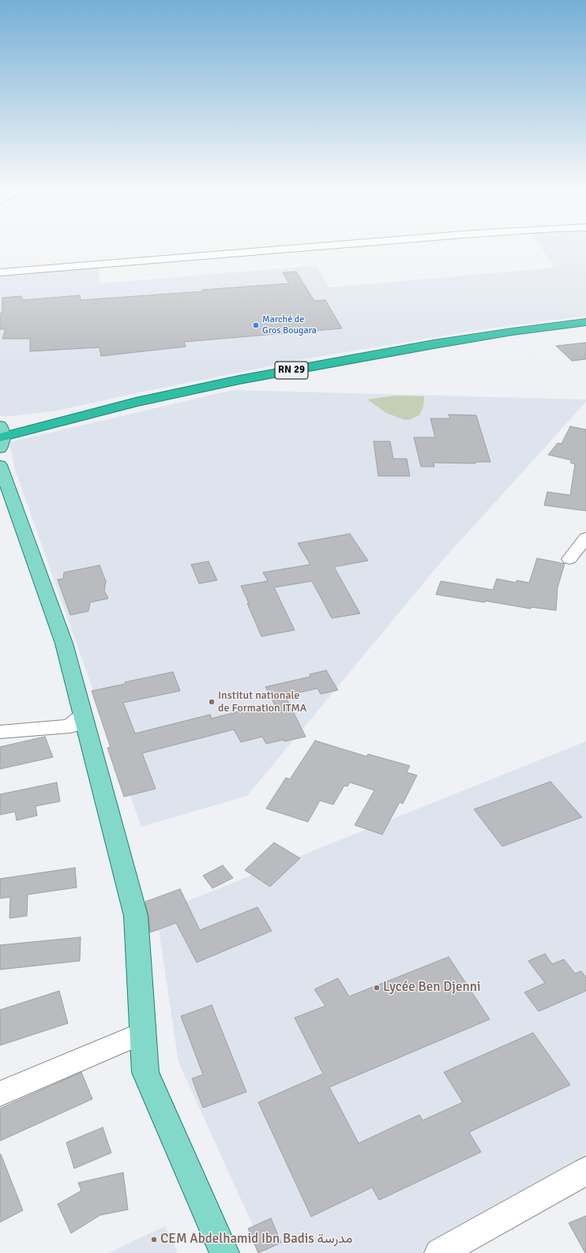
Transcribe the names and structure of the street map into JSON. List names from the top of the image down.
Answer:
{
  "streets": {
    "highway": ["RN 29"]
  },
  "places": [
    "Marché de Gros Bougara",
    "Institut nationale de Formation ITMA",
    "Lycée Ben Djenni",
    "CEM Abdelhamid Ibn Badis مدرسة"
  ]
}
